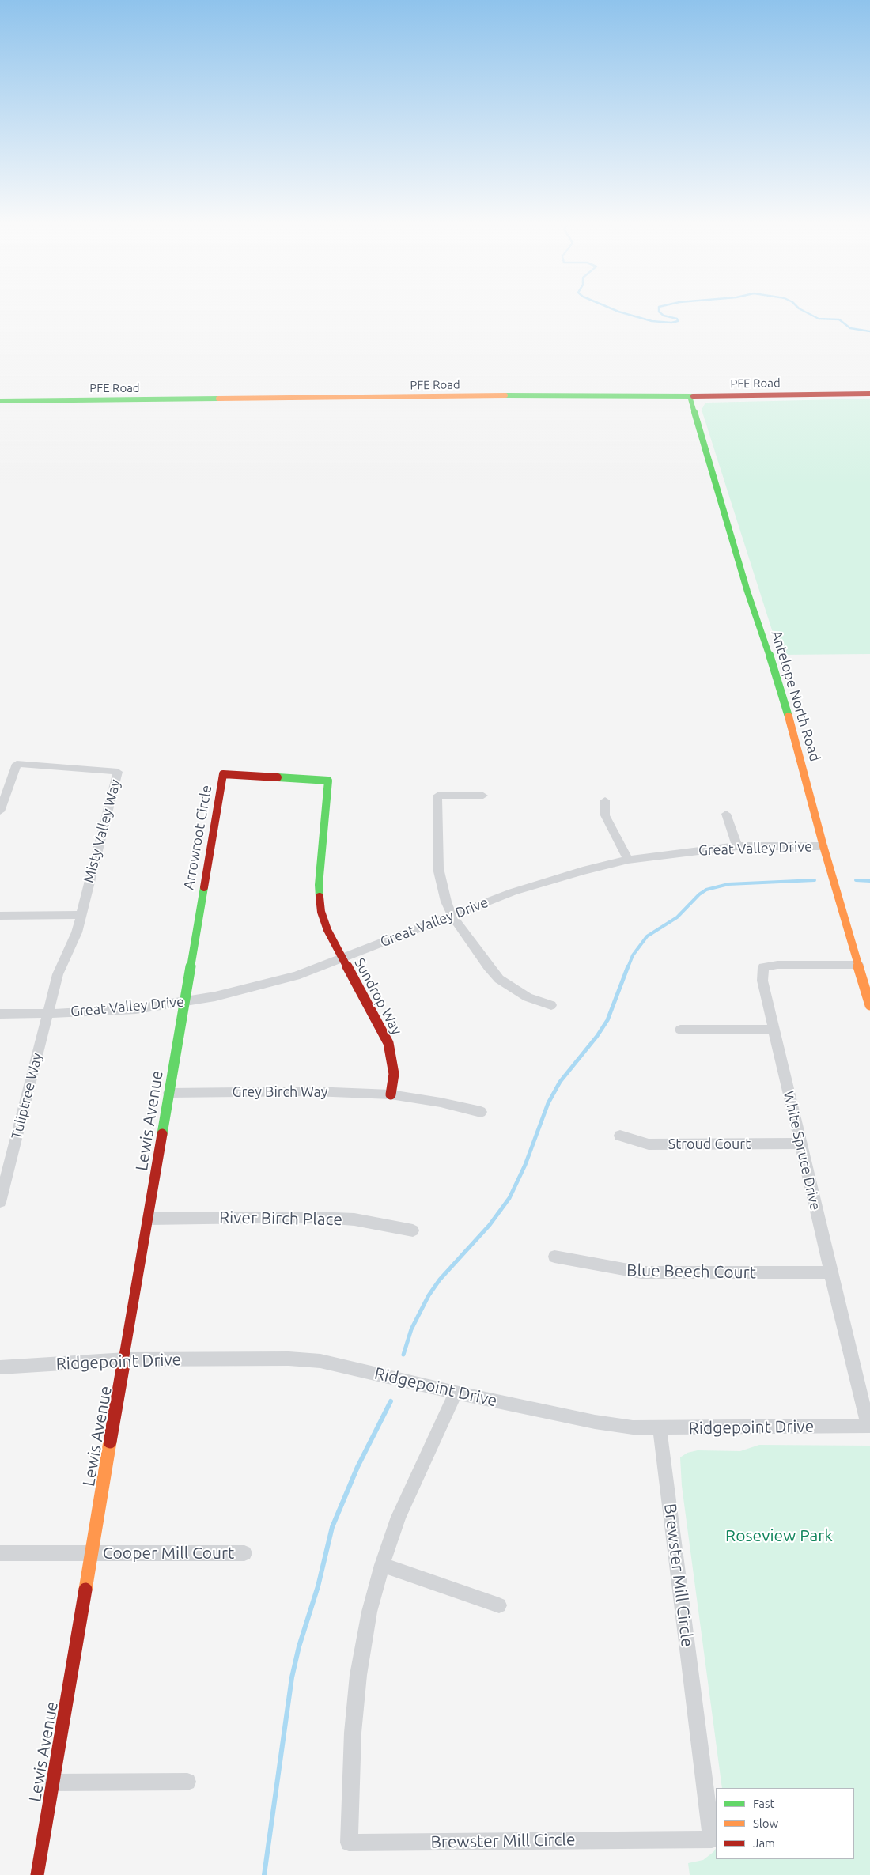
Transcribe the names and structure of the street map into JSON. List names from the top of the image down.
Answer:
{
  "streets": {
    "main road": [
      "PFE Road",
      "Antelope North Road",
      "Arrowroot Circle",
      "Sundrop Way",
      "Lewis Avenue"
    ],
    "street": [
      "Misty Valley Way",
      "Great Valley Drive",
      "Grey Birch Way",
      "Tuliptree Way",
      "Stroud Court",
      "White Spruce Drive",
      "River Birch Place",
      "Blue Beech Court",
      "Ridgepoint Drive",
      "Cooper Mill Court",
      "Brewster Mill Circle"
    ]
  },
  "crossings": [
    ["PFE Road", "Antelope North Road"],
    ["Antelope North Road", "Great Valley Drive"],
    ["Antelope North Road", "White Spruce Drive"],
    ["Misty Valley Way", "Great Valley Drive"],
    ["Misty Valley Way", "Tuliptree Way"],
    ["Arrowroot Circle", "Great Valley Drive"],
    ["Arrowroot Circle", "Sundrop Way"],
    ["Arrowroot Circle", "Lewis Avenue"],
    ["Great Valley Drive", "Sundrop Way"],
    ["Great Valley Drive", "Tuliptree Way"],
    ["Great Valley Drive", "Lewis Avenue"],
    ["Sundrop Way", "Grey Birch Way"],
    ["Grey Birch Way", "Lewis Avenue"],
    ["Lewis Avenue", "River Birch Place"],
    ["Lewis Avenue", "Ridgepoint Drive"],
    ["Lewis Avenue", "Cooper Mill Court"],
    ["Stroud Court", "White Spruce Drive"],
    ["White Spruce Drive", "Blue Beech Court"],
    ["White Spruce Drive", "Ridgepoint Drive"],
    ["Ridgepoint Drive", "Brewster Mill Circle"]
  ],
  "parks": ["Roseview Park"],
  "legend": ["Fast", "Slow", "Jam"]
}
